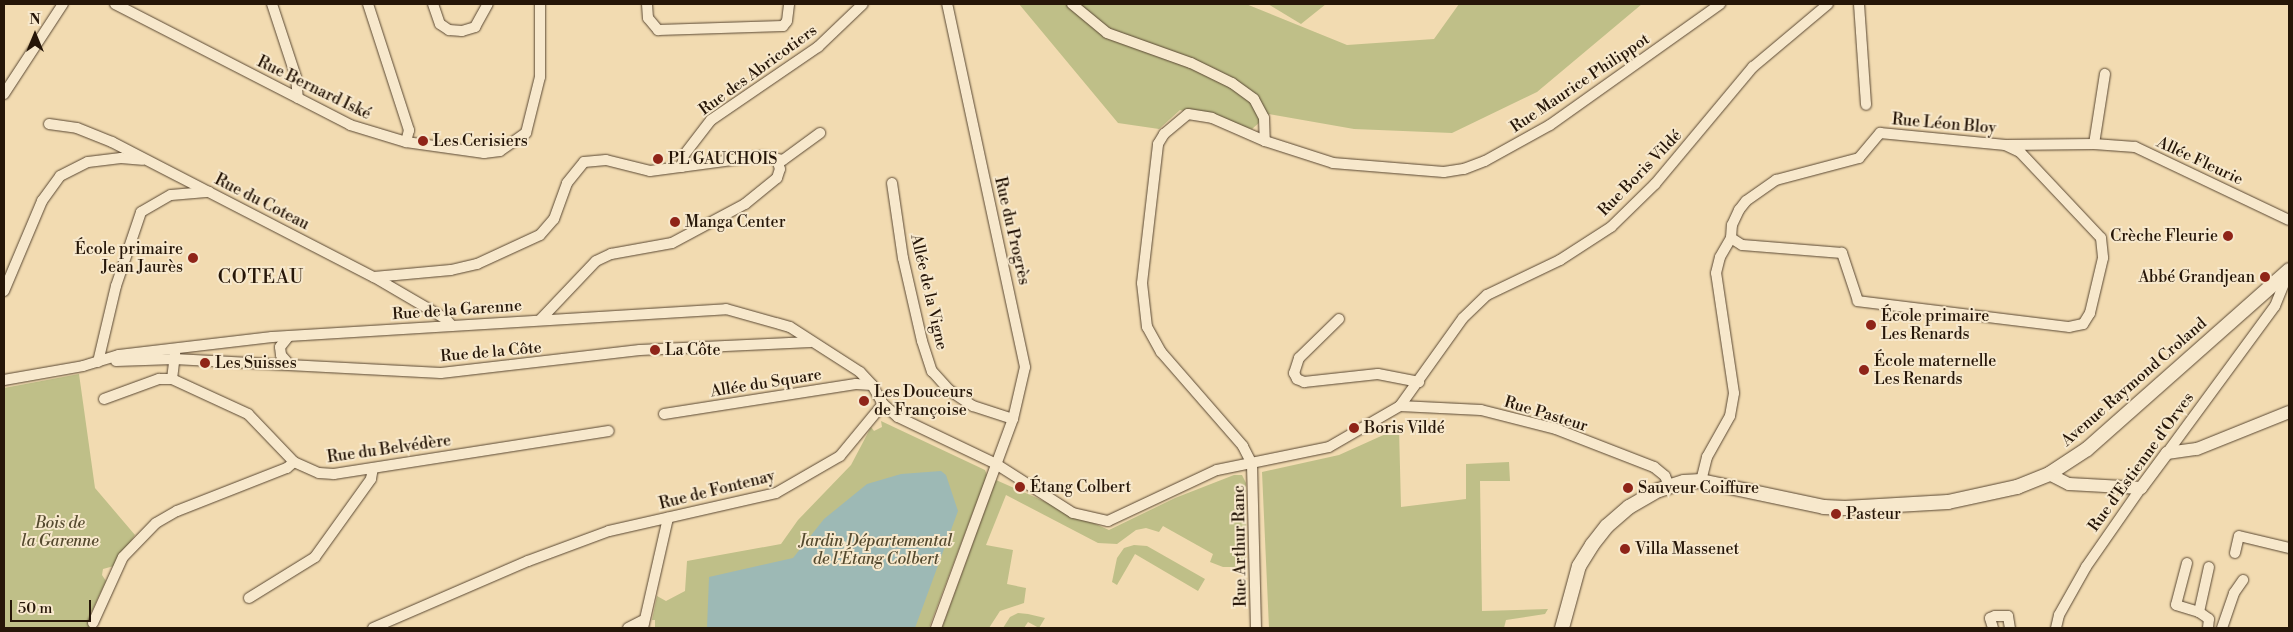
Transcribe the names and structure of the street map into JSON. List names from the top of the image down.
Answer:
{
  "streets": {
    "main road": ["Avenue Raymond Croland"],
    "street": [
      "Rue des Abricotiers",
      "Rue Maurice Philippot",
      "Rue Bernard Iské",
      "Rue Léon Bloy",
      "Allée Fleurie",
      "Rue Boris Vildé",
      "Rue du Coteau",
      "Rue du Progrès",
      "Allée de la Vigne",
      "Rue de la Garenne",
      "Rue de la Côte",
      "Allée du Square",
      "Rue Pasteur",
      "Rue du Belvédère",
      "Rue d'Estienne d'Orves",
      "Rue de Fontenay",
      "Rue Arthur Ranc"
    ]
  },
  "crossings": [
    ["Rue Maurice Philippot", "Rue Arthur Ranc"],
    ["Rue Léon Bloy", "Allée Fleurie"],
    ["Rue Boris Vildé", "Rue Pasteur"],
    ["Rue du Coteau", "Rue de la Garenne"],
    ["Rue du Progrès", "Allée de la Vigne"],
    ["Rue de la Garenne", "Rue de la Côte"],
    ["Rue de la Garenne", "Allée du Square"],
    ["Rue de la Garenne", "Rue de Fontenay"],
    ["Avenue Raymond Croland", "Rue Pasteur"],
    ["Avenue Raymond Croland", "Rue d'Estienne d'Orves"]
  ],
  "districts": ["COTEAU"],
  "parks": ["Bois de la Garenne", "Jardin Départemental de l'Étang Colbert"],
  "places": [
    "Les Cerisiers",
    "PL GAUCHOIS",
    "Manga Center",
    "Crèche Fleurie",
    "École primaire Jean Jaurès",
    "Abbé Grandjean",
    "École primaire Les Renards",
    "La Côte",
    "Les Suisses",
    "École maternelle Les Renards",
    "Les Douceurs de Françoise",
    "Boris Vildé",
    "Étang Colbert",
    "Sauveur Coiffure",
    "Pasteur",
    "Villa Massenet"
  ],
  "scale_bar": "50 m",
  "north": "top"
}
